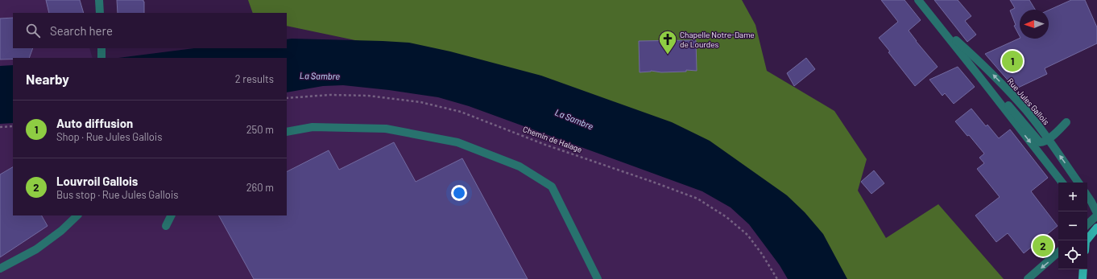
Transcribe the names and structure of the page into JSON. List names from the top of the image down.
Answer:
{
  "streets": {
    "street": ["Rue Jules Gallois"],
    "path": ["Chemin de Halage"]
  },
  "water": ["La Sambre"],
  "places": {
    "church": ["Chapelle Notre-Dame de Lourdes"]
  },
  "north": "left",
  "page": {
    "search": "Search here",
    "pins": ["1", "2"],
    "heading": ["Nearby", "2 results"],
    "list": [
      {
        "mark": "1",
        "name": "Auto diffusion",
        "note": "Shop · Rue Jules Gallois",
        "value": "250 m"
      },
      {
        "mark": "2",
        "name": "Louvroil Gallois",
        "note": "Bus stop · Rue Jules Gallois",
        "value": "260 m"
      }
    ],
    "map_buttons": ["+", "−"]
  }
}
